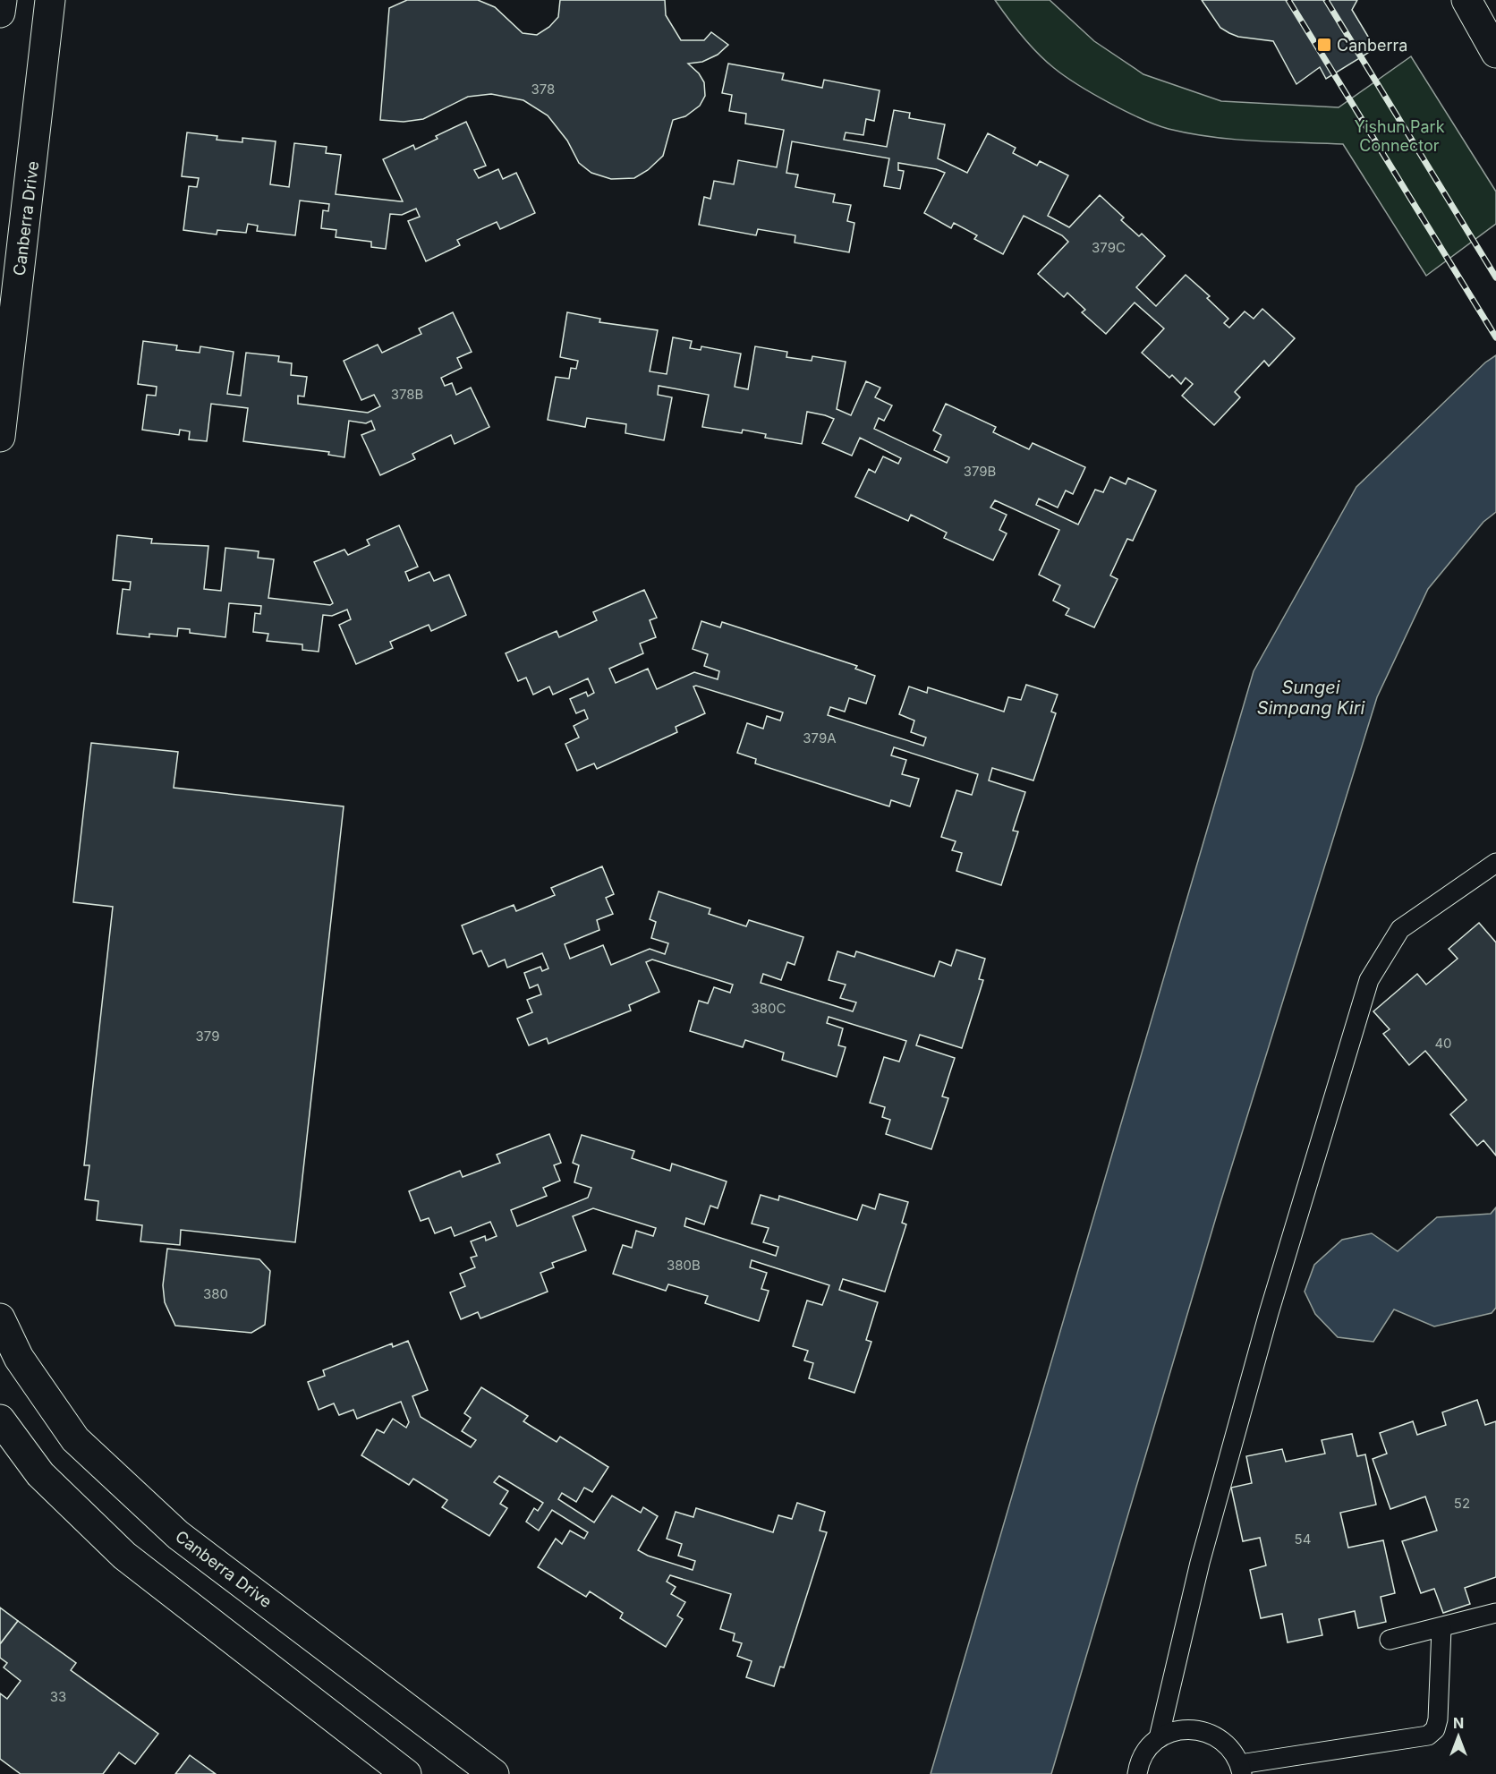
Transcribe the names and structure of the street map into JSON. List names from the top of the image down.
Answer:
{
  "streets": {
    "street": ["Canberra Drive"]
  },
  "water": ["Sungei Simpang Kiri"],
  "parks": ["Yishun Park Connector"],
  "places": {
    "transit": ["Canberra"]
  },
  "house_numbers": [
    "378",
    "379C",
    "378B",
    "379B",
    "379A",
    "380C",
    "379",
    "40",
    "380B",
    "380",
    "52",
    "54",
    "33"
  ],
  "north": "top"
}
